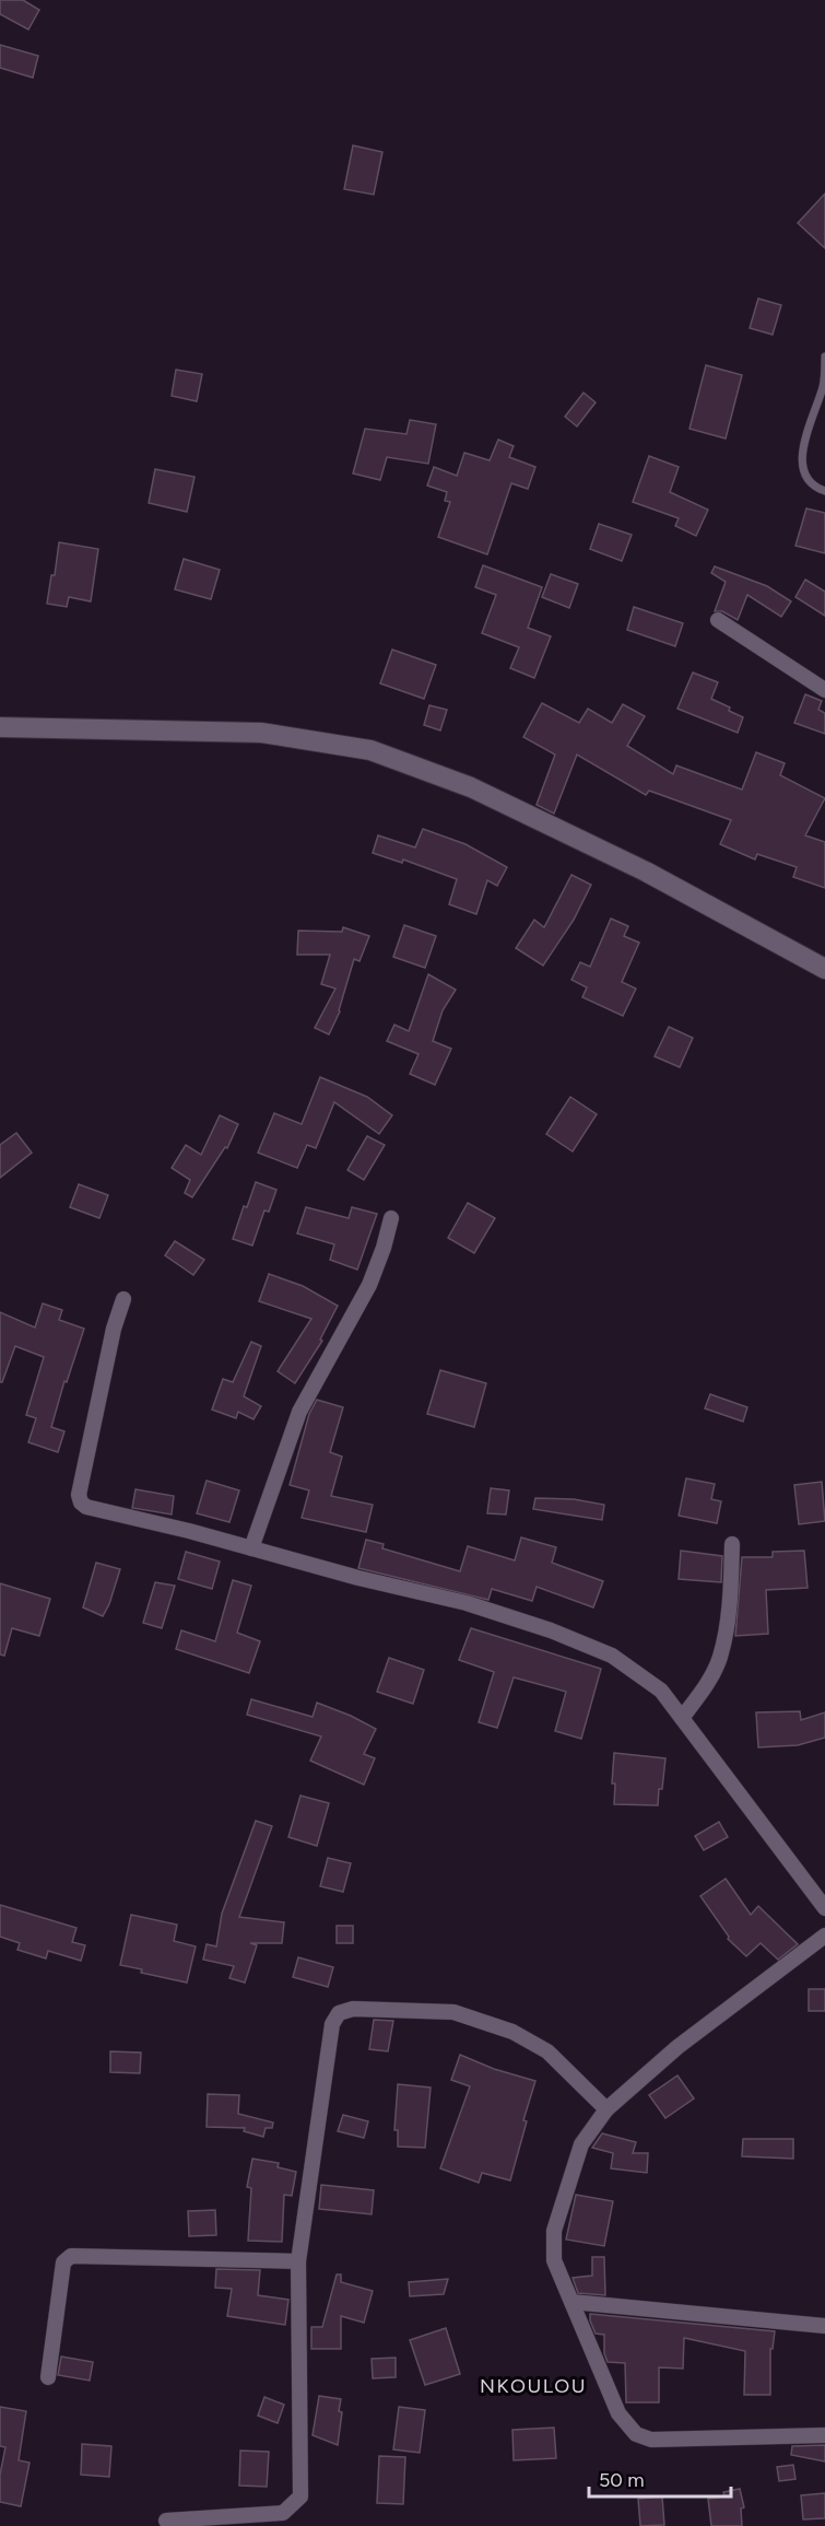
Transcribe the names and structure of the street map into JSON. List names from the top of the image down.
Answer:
{
  "districts": ["NKOULOU"],
  "scale_bar": "50 m"
}
